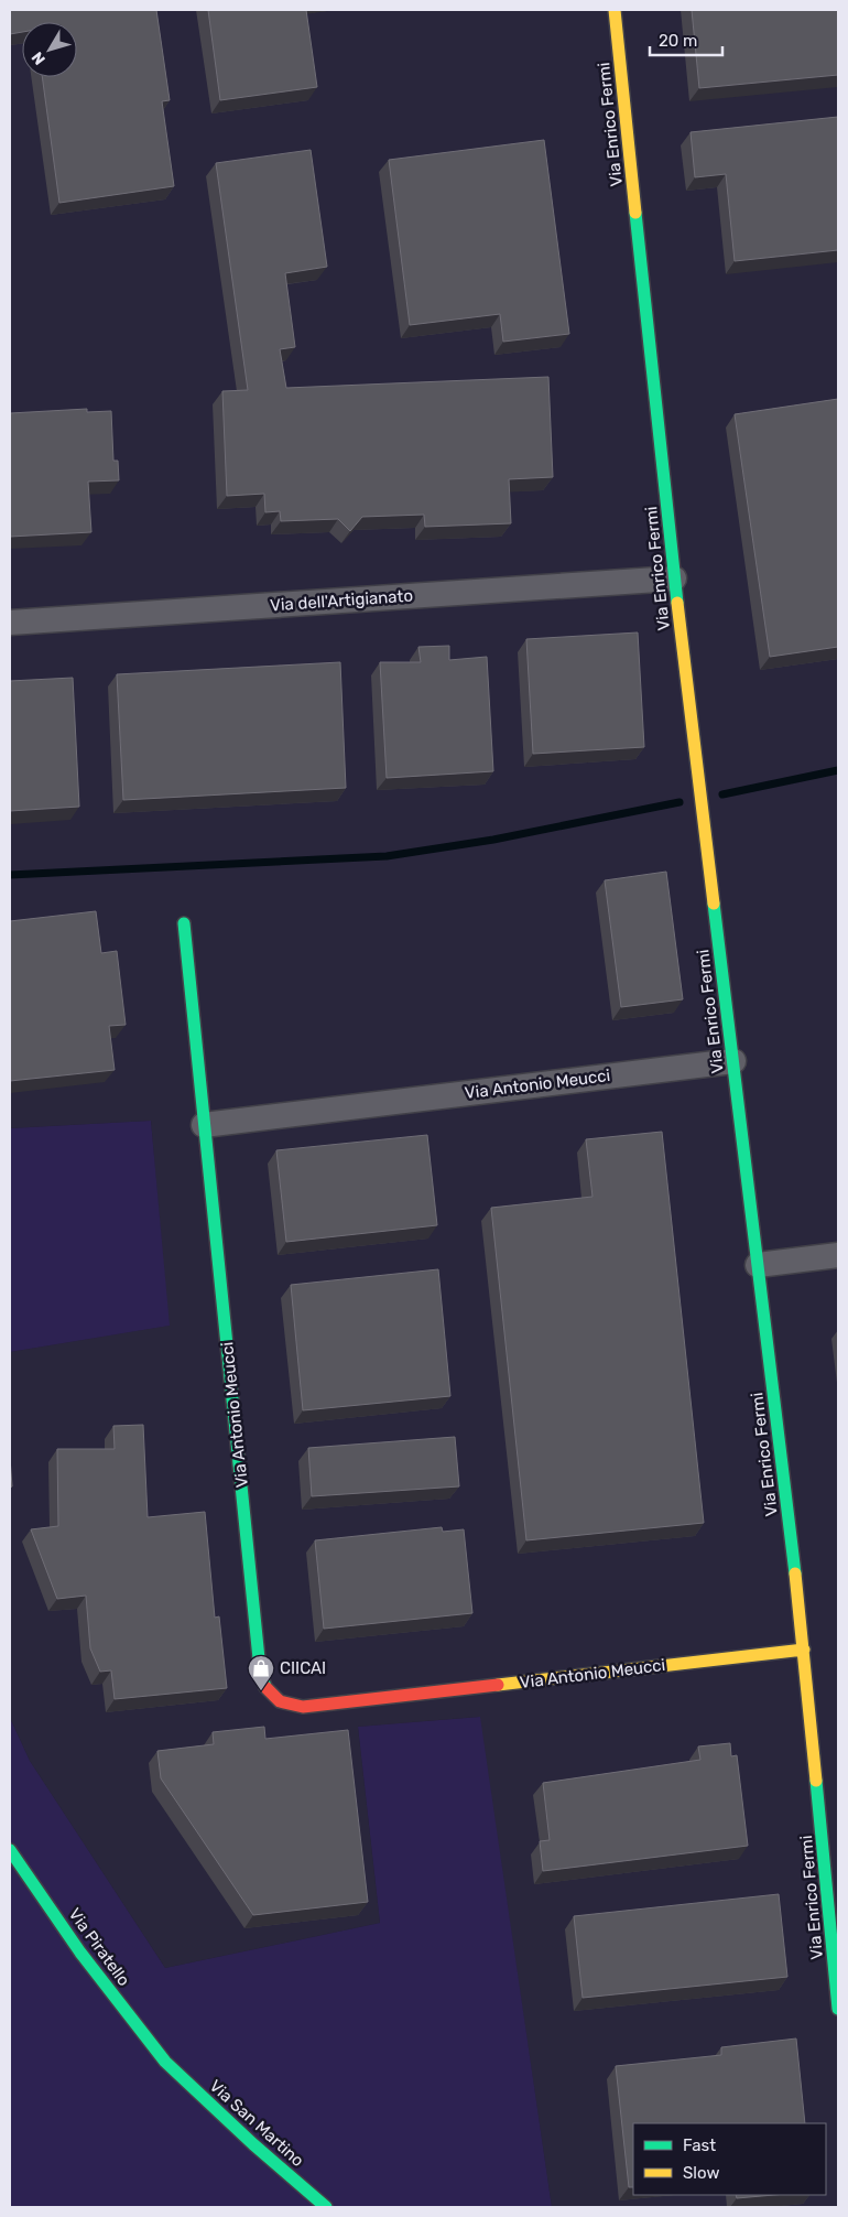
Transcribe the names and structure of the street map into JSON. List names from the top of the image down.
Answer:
{
  "streets": {
    "street": [
      "Via Enrico Fermi",
      "Via dell'Artigianato",
      "Via Antonio Meucci",
      "Via Piratello",
      "Via San Martino"
    ]
  },
  "crossings": [
    ["Via Enrico Fermi", "Via dell'Artigianato"],
    ["Via Enrico Fermi", "Via Antonio Meucci"],
    ["Via Piratello", "Via San Martino"]
  ],
  "places": {
    "shop": ["CIICAI"]
  },
  "legend": ["Fast", "Slow"],
  "scale_bar": "20 m",
  "north": "bottom left"
}
